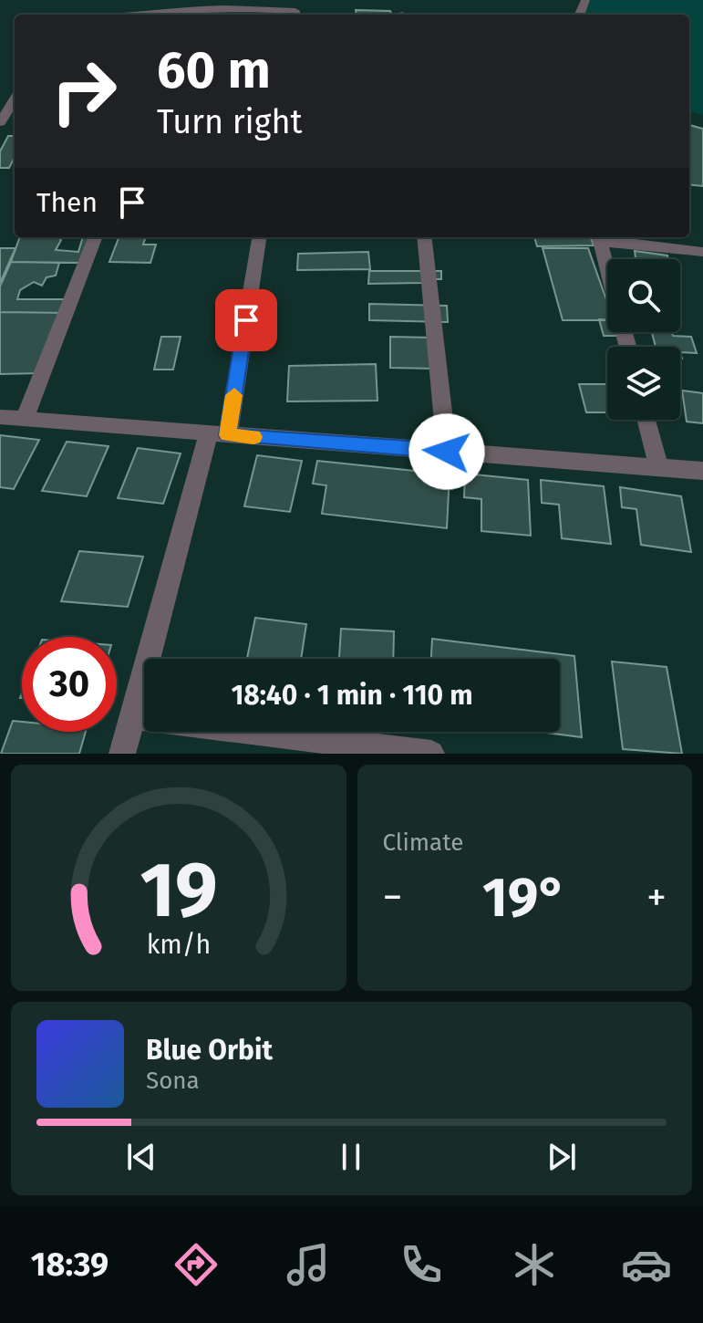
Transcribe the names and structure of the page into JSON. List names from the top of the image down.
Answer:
{
  "page": {
    "turn": ["60 m", "Turn right"],
    "then": "Then",
    "limit": "30",
    "trip": "18:40 · 1 min · 110 m",
    "tile": "Climate",
    "heat": ["−", "19°", "+"],
    "song": ["Blue Orbit", "Sona"],
    "tabs": "18:39",
    "gauge": ["19", "km/h"]
  }
}
